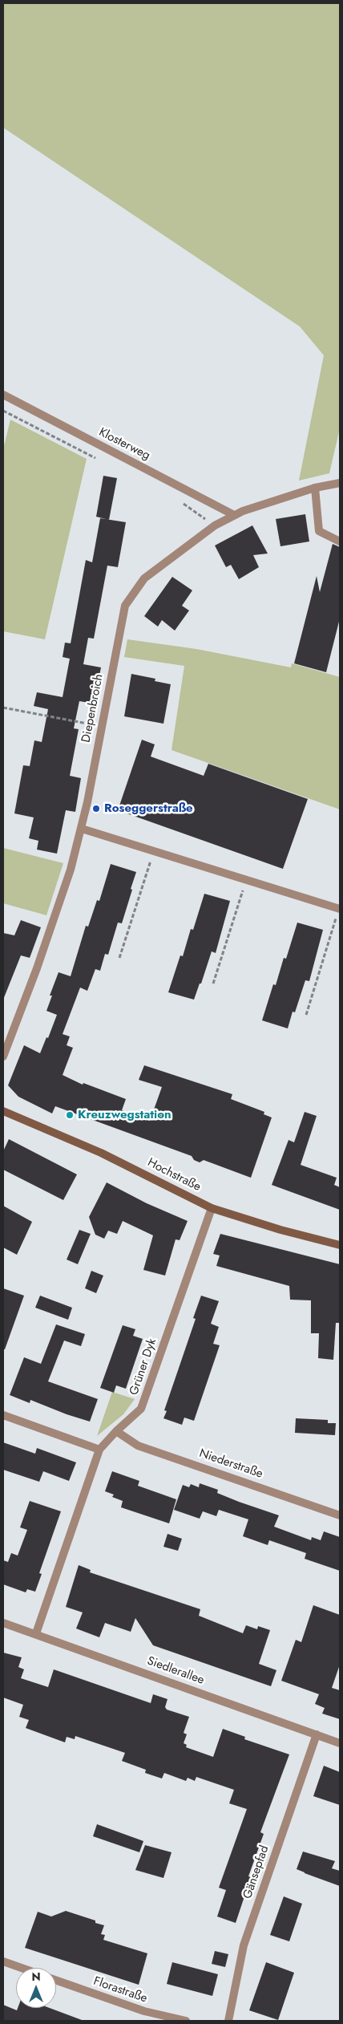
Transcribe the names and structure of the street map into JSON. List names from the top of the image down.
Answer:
{
  "streets": {
    "street": [
      "Klosterweg",
      "Diepenbroich",
      "Hochstraße",
      "Grüner Dyk",
      "Niederstraße",
      "Siedlerallee",
      "Gänsepfad",
      "Florastraße"
    ]
  },
  "crossings": [
    ["Klosterweg", "Diepenbroich"],
    ["Hochstraße", "Grüner Dyk"],
    ["Grüner Dyk", "Niederstraße"],
    ["Grüner Dyk", "Siedlerallee"],
    ["Siedlerallee", "Gänsepfad"]
  ],
  "places": ["Roseggerstraße", "Kreuzwegstation"],
  "north": "top"
}
